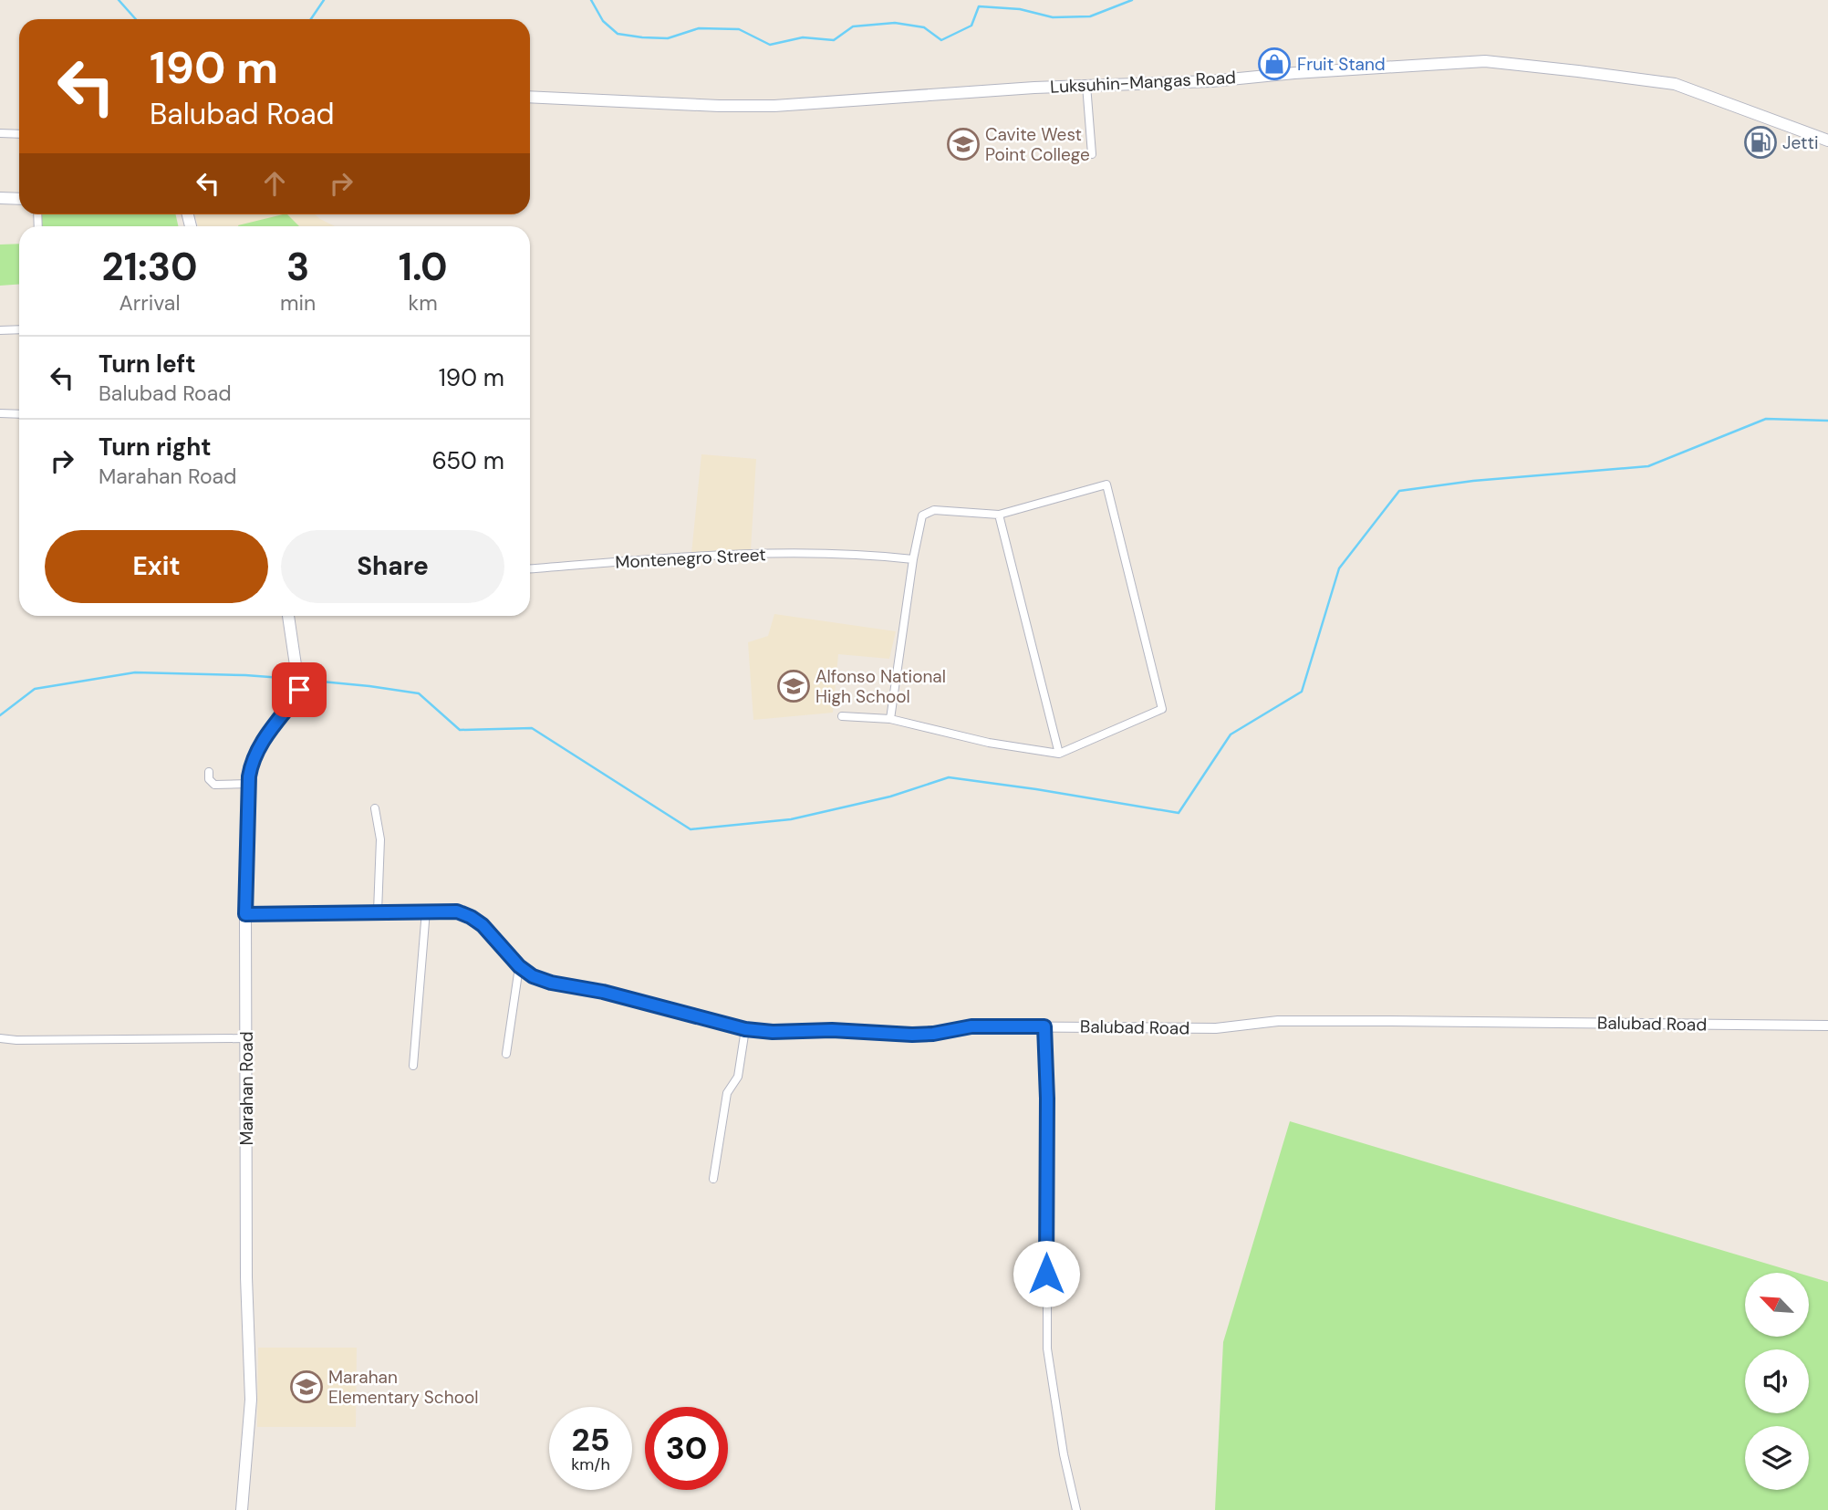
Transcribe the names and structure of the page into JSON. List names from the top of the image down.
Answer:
{
  "streets": {
    "main road": ["Luksuhin-Mangas Road", "Marahan Road"],
    "street": ["Montenegro Street", "Balubad Road"]
  },
  "crossings": [
    ["Balubad Road", "Marahan Road"]
  ],
  "places": {
    "shop": ["Fruit Stand"],
    "fuel station": ["Jetti"],
    "school or university": ["Cavite West Point College", "Alfonso National High School", "Marahan Elementary School"]
  },
  "north": "top left",
  "page": {
    "turn": ["190 m", "Balubad Road"],
    "eta": [
      "21:30",
      "Arrival",
      "3",
      "min",
      "1.0",
      "km"
    ],
    "list": [
      {
        "name": "Turn left",
        "note": "Balubad Road",
        "value": "190 m"
      },
      {
        "name": "Turn right",
        "note": "Marahan Road",
        "value": "650 m"
      }
    ],
    "buttons": ["Exit", "Share"],
    "speed": "25 km/h",
    "limit": "30"
  }
}
